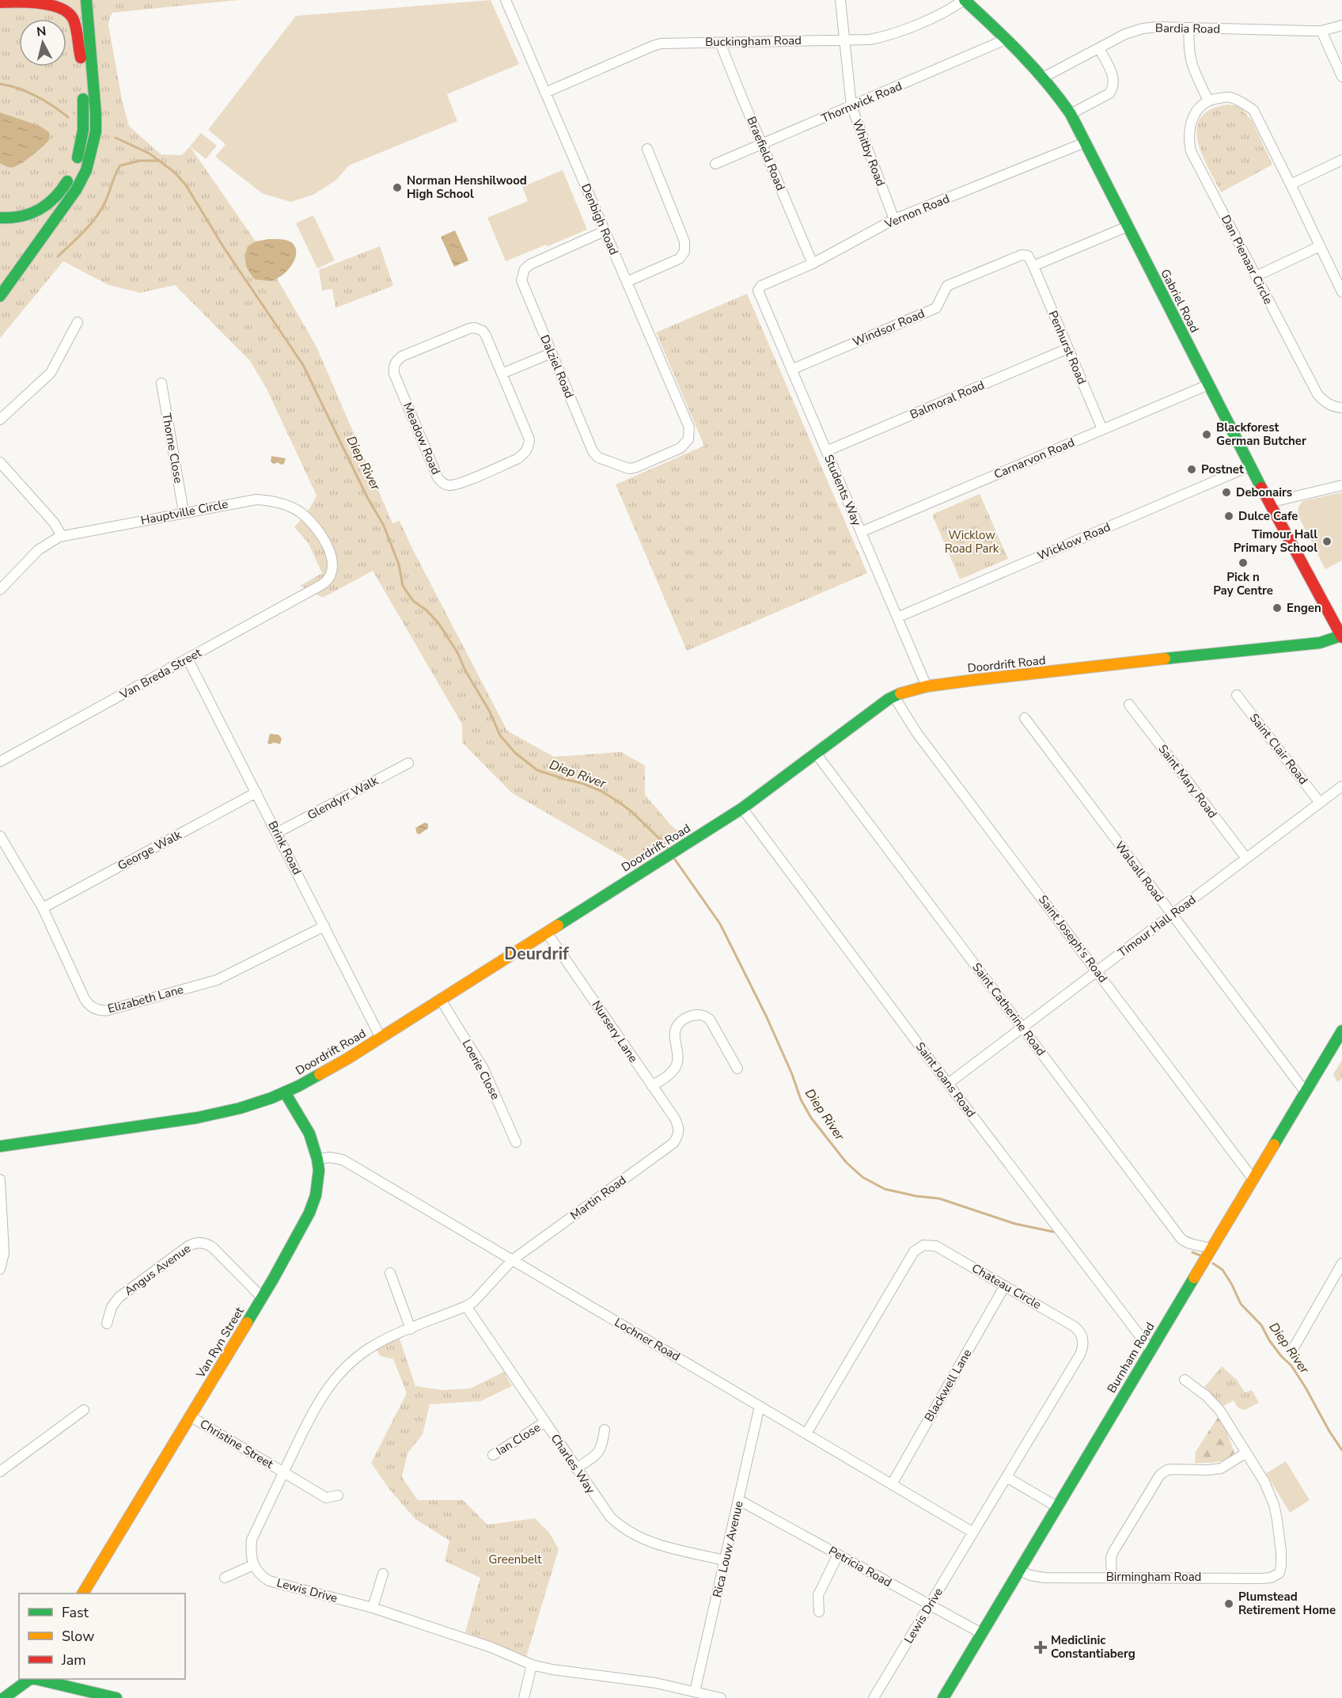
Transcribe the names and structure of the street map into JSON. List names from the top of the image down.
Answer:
{
  "streets": {
    "main road": [
      "Gabriel Road",
      "Doordrift Road",
      "Van Ryn Street",
      "Burnham Road"
    ],
    "street": [
      "Bardia Road",
      "Buckingham Road",
      "Thornwick Road",
      "Whitby Road",
      "Braefield Road",
      "Vernon Road",
      "Denbigh Road",
      "Dan Pienaar Circle",
      "Windsor Road",
      "Penhurst Road",
      "Dalziel Road",
      "Balmoral Road",
      "Meadow Road",
      "Thorne Close",
      "Carnarvon Road",
      "Students Way",
      "Hauptville Circle",
      "Wicklow Road",
      "Van Breda Street",
      "Saint Clair Road",
      "Saint Mary Road",
      "Glendyrr Walk",
      "Brink Road",
      "George Walk",
      "Walsall Road",
      "Timour Hall Road",
      "Saint Joseph's Road",
      "Elizabeth Lane",
      "Saint Catherine Road",
      "Nursery Lane",
      "Loerie Close",
      "Saint Joans Road",
      "Martin Road",
      "Angus Avenue",
      "Chateau Circle",
      "Lochner Road",
      "Blackwell Lane",
      "Ian Close",
      "Christine Street",
      "Charles Way",
      "Rica Louw Avenue",
      "Petricia Road",
      "Birmingham Road",
      "Lewis Drive"
    ]
  },
  "crossings": [
    ["Bardia Road", "Gabriel Road"],
    ["Buckingham Road", "Whitby Road"],
    ["Buckingham Road", "Braefield Road"],
    ["Buckingham Road", "Denbigh Road"],
    ["Buckingham Road", "Gabriel Road"],
    ["Thornwick Road", "Whitby Road"],
    ["Thornwick Road", "Braefield Road"],
    ["Thornwick Road", "Gabriel Road"],
    ["Whitby Road", "Vernon Road"],
    ["Braefield Road", "Vernon Road"],
    ["Vernon Road", "Gabriel Road"],
    ["Vernon Road", "Students Way"],
    ["Denbigh Road", "Dalziel Road"],
    ["Gabriel Road", "Carnarvon Road"],
    ["Gabriel Road", "Wicklow Road"],
    ["Gabriel Road", "Doordrift Road"],
    ["Windsor Road", "Penhurst Road"],
    ["Windsor Road", "Students Way"],
    ["Penhurst Road", "Balmoral Road"],
    ["Penhurst Road", "Carnarvon Road"],
    ["Balmoral Road", "Students Way"],
    ["Thorne Close", "Hauptville Circle"],
    ["Carnarvon Road", "Students Way"],
    ["Students Way", "Wicklow Road"],
    ["Students Way", "Doordrift Road"],
    ["Hauptville Circle", "Van Breda Street"],
    ["Doordrift Road", "Brink Road"],
    ["Doordrift Road", "Saint Joseph's Road"],
    ["Doordrift Road", "Saint Catherine Road"],
    ["Doordrift Road", "Nursery Lane"],
    ["Doordrift Road", "Loerie Close"],
    ["Doordrift Road", "Saint Joans Road"],
    ["Doordrift Road", "Van Ryn Street"],
    ["Van Breda Street", "Brink Road"],
    ["Saint Clair Road", "Timour Hall Road"],
    ["Saint Mary Road", "Timour Hall Road"],
    ["Glendyrr Walk", "Brink Road"],
    ["Brink Road", "George Walk"],
    ["Brink Road", "Elizabeth Lane"],
    ["George Walk", "Elizabeth Lane"],
    ["Walsall Road", "Timour Hall Road"],
    ["Walsall Road", "Burnham Road"],
    ["Timour Hall Road", "Saint Joseph's Road"],
    ["Timour Hall Road", "Saint Catherine Road"],
    ["Timour Hall Road", "Saint Joans Road"],
    ["Saint Joseph's Road", "Burnham Road"],
    ["Saint Catherine Road", "Burnham Road"],
    ["Nursery Lane", "Martin Road"],
    ["Saint Joans Road", "Burnham Road"],
    ["Martin Road", "Lochner Road"],
    ["Angus Avenue", "Van Ryn Street"],
    ["Chateau Circle", "Lochner Road"],
    ["Chateau Circle", "Blackwell Lane"],
    ["Chateau Circle", "Lewis Drive"],
    ["Lochner Road", "Van Ryn Street"],
    ["Lochner Road", "Blackwell Lane"],
    ["Lochner Road", "Rica Louw Avenue"],
    ["Lochner Road", "Lewis Drive"],
    ["Van Ryn Street", "Christine Street"],
    ["Burnham Road", "Petricia Road"],
    ["Burnham Road", "Birmingham Road"],
    ["Ian Close", "Charles Way"],
    ["Charles Way", "Rica Louw Avenue"],
    ["Rica Louw Avenue", "Petricia Road"],
    ["Rica Louw Avenue", "Lewis Drive"],
    ["Petricia Road", "Lewis Drive"]
  ],
  "districts": ["Deurdrif"],
  "water": ["Diep River"],
  "parks": ["Wicklow Road Park", "Greenbelt"],
  "places": {
    "other": [
      "Norman Henshilwood High School",
      "Blackforest German Butcher",
      "Postnet",
      "Debonairs",
      "Dulce Cafe",
      "Timour Hall Primary School",
      "Pick n Pay Centre",
      "Engen",
      "Plumstead Retirement Home"
    ],
    "health": ["Mediclinic Constantiaberg"]
  },
  "legend": ["Fast", "Slow", "Jam"],
  "north": "top"
}
